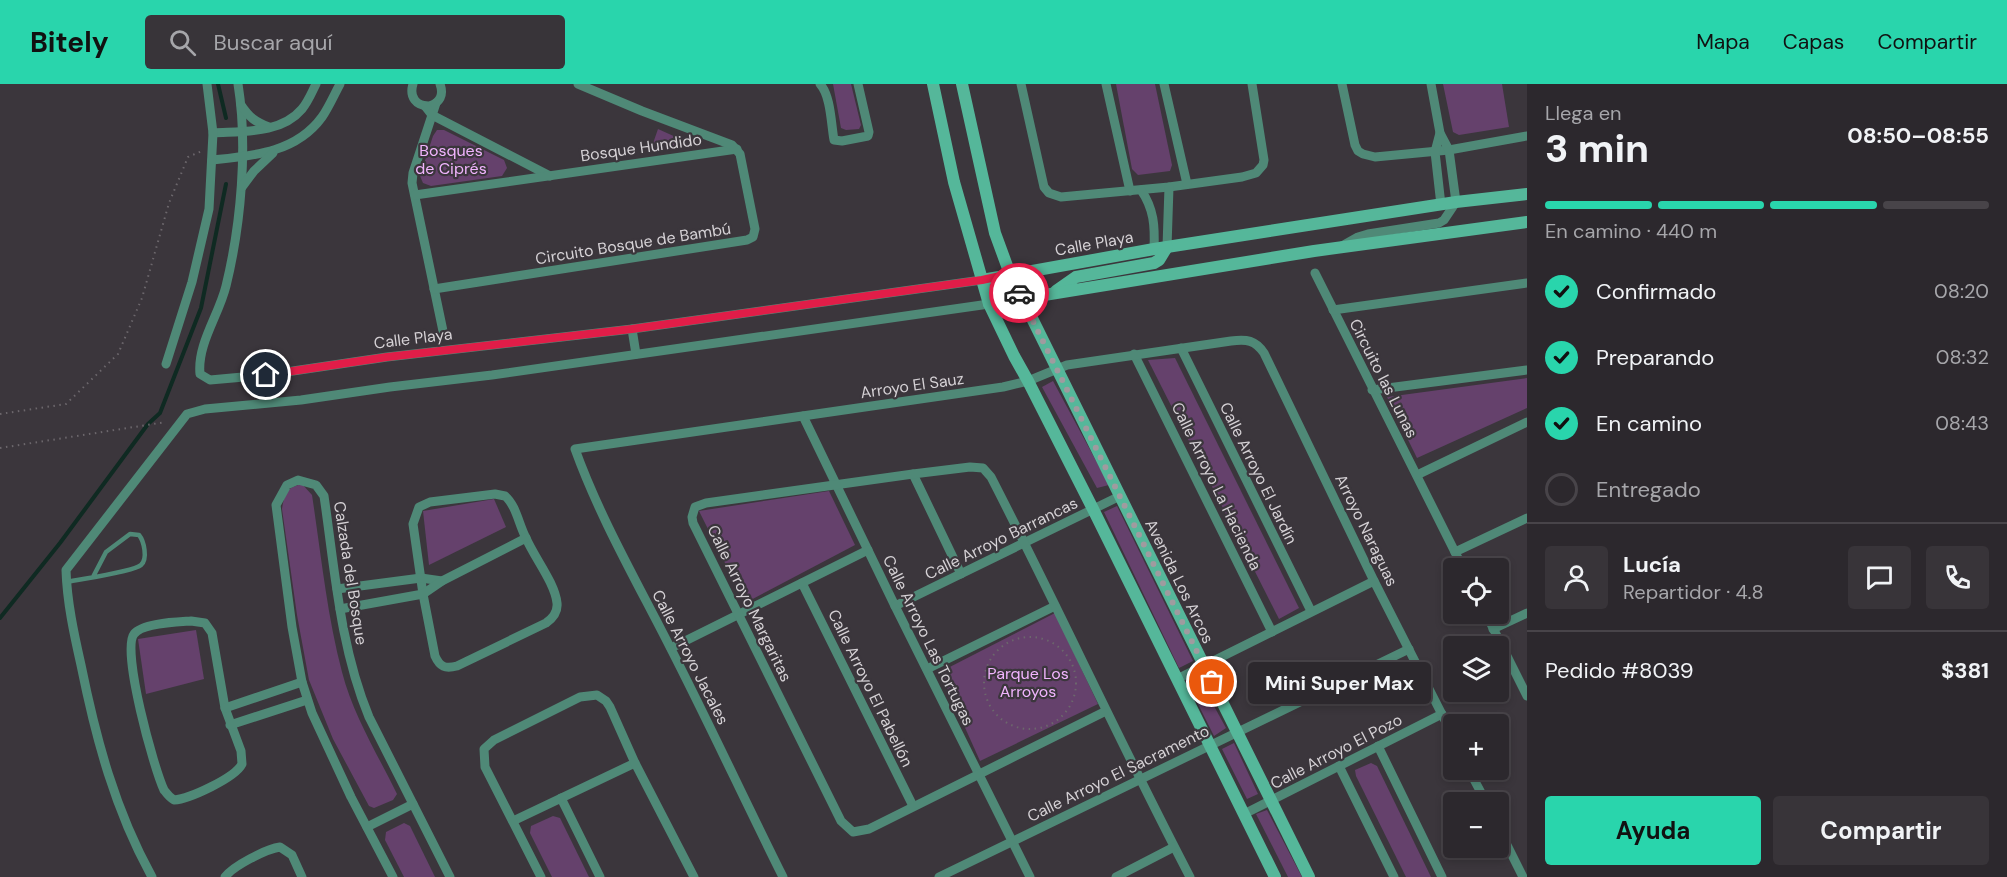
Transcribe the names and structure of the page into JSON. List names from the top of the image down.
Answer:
{
  "streets": {
    "street": [
      "Bosque Hundido",
      "Circuito Bosque de Bambú",
      "Calle Playa",
      "Circuito las Lunas",
      "Arroyo El Sauz",
      "Calle Arroyo El Jardín",
      "Calle Arroyo La Hacienda",
      "Arroyo Naraguas",
      "Calle Arroyo Barrancas",
      "Calzada del Bosque",
      "Avenida Los Arcos",
      "Calle Arroyo Margaritas",
      "Calle Arroyo Las Tortugas",
      "Calle Arroyo Jacales",
      "Calle Arroyo El Pabellón",
      "Calle Arroyo El Pozo",
      "Calle Arroyo El Sacramento"
    ]
  },
  "crossings": [
    ["Bosque Hundido", "Circuito Bosque de Bambú"],
    ["Calle Playa", "Avenida Los Arcos"],
    ["Arroyo El Sauz", "Calle Arroyo El Jardín"],
    ["Arroyo El Sauz", "Calle Arroyo La Hacienda"],
    ["Arroyo El Sauz", "Arroyo Naraguas"],
    ["Arroyo El Sauz", "Avenida Los Arcos"],
    ["Arroyo El Sauz", "Calle Arroyo Las Tortugas"],
    ["Arroyo El Sauz", "Calle Arroyo Jacales"],
    ["Arroyo Naraguas", "Calle Arroyo El Pozo"],
    ["Arroyo Naraguas", "Calle Arroyo El Sacramento"],
    ["Calle Arroyo Barrancas", "Avenida Los Arcos"],
    ["Calle Arroyo Barrancas", "Calle Arroyo Margaritas"],
    ["Calle Arroyo Barrancas", "Calle Arroyo Las Tortugas"],
    ["Avenida Los Arcos", "Calle Arroyo El Pozo"],
    ["Avenida Los Arcos", "Calle Arroyo El Sacramento"],
    ["Calle Arroyo Margaritas", "Calle Arroyo Las Tortugas"],
    ["Calle Arroyo Margaritas", "Calle Arroyo El Pabellón"],
    ["Calle Arroyo Margaritas", "Calle Arroyo El Sacramento"],
    ["Calle Arroyo Las Tortugas", "Calle Arroyo El Sacramento"]
  ],
  "parks": ["Bosques de Ciprés", "Parque Los Arroyos"],
  "places": ["Mini Super Max"],
  "page": {
    "header": "Bitely",
    "search": "Buscar aquí",
    "nav": ["Mapa", "Capas", "Compartir"],
    "heading": ["3 min", "Llega en", "08:50–08:55"],
    "panel": [
      "Lucía",
      "Repartidor · 4.8",
      "Pedido #8039",
      "$381"
    ],
    "bar": "En camino · 440 m",
    "list": [
      ["Confirmado", "08:20"],
      ["Preparando", "08:32"],
      ["En camino", "08:43"],
      "Entregado"
    ],
    "map_buttons": ["+", "−"],
    "bubble": "Mini Super Max",
    "buttons": ["Ayuda", "Compartir"]
  }
}
